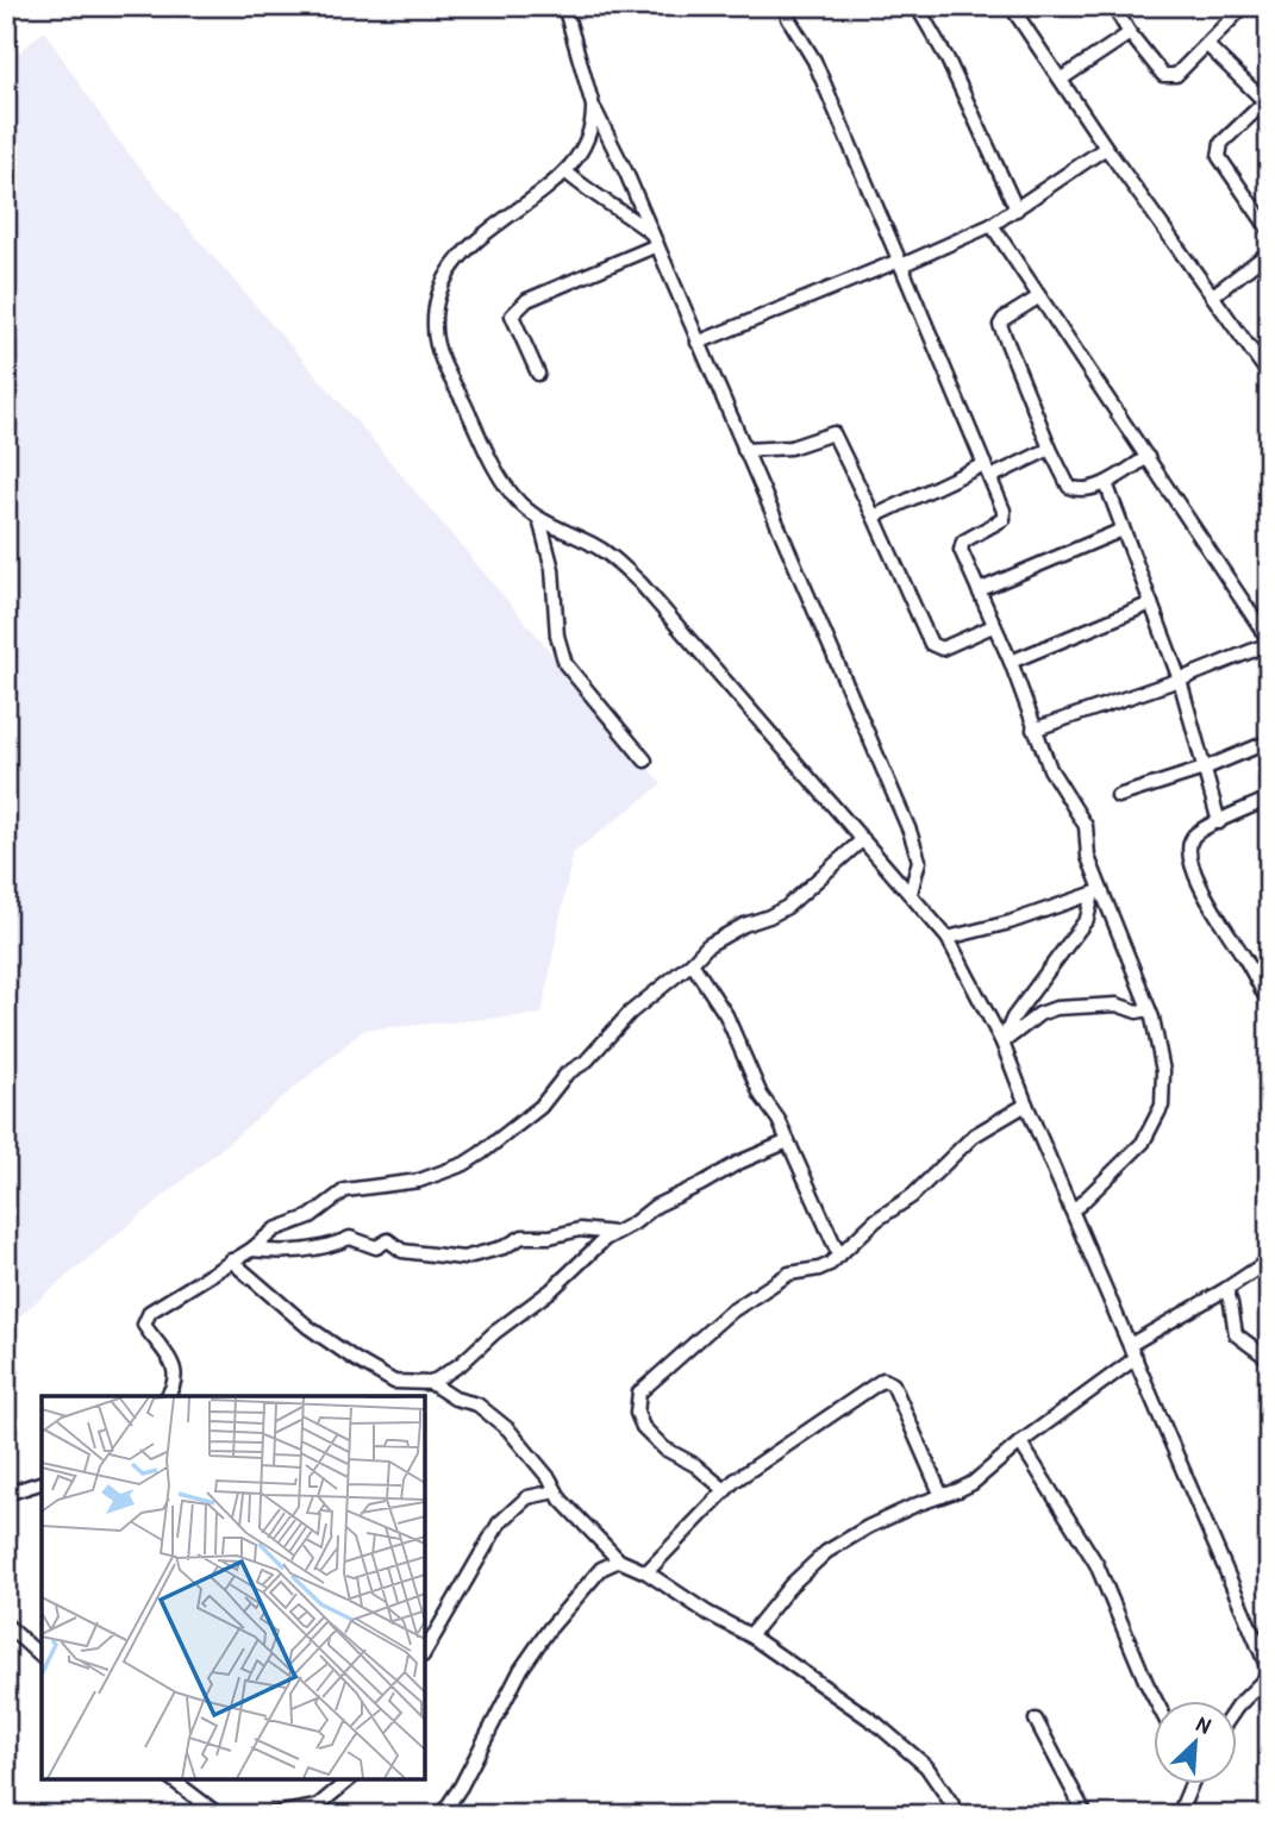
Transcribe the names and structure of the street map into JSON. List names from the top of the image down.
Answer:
{
  "north": "top right"
}
